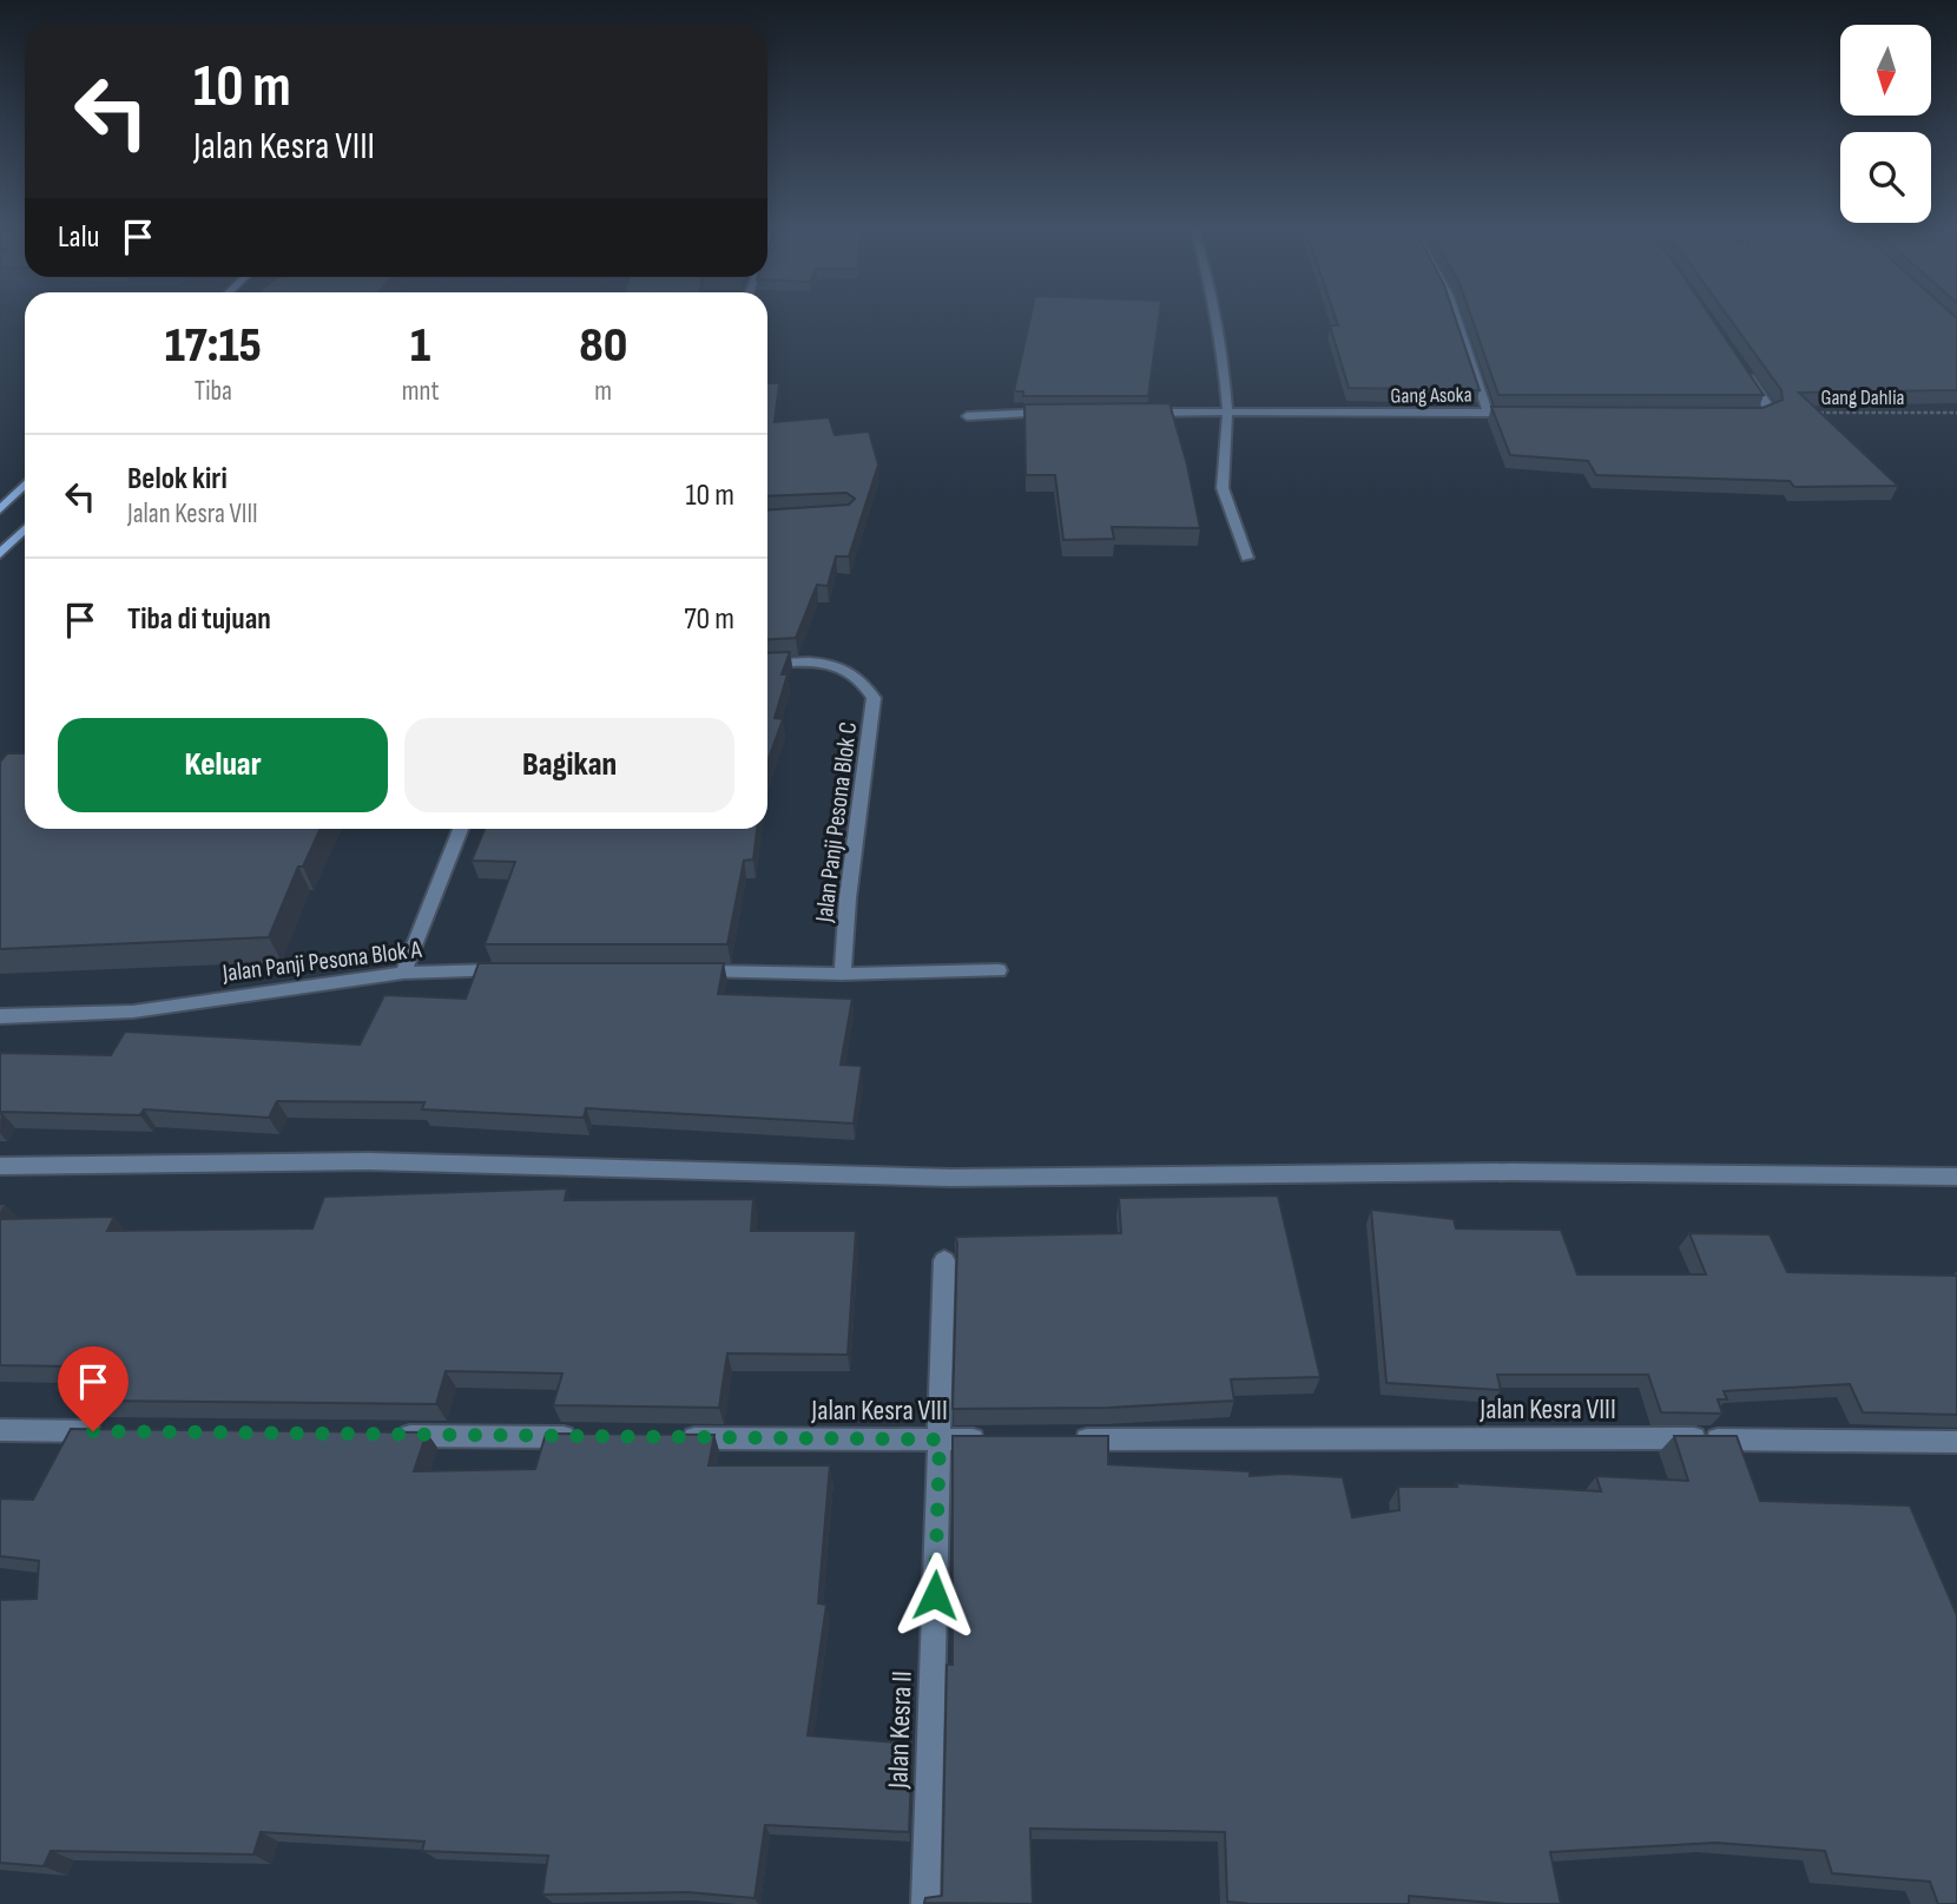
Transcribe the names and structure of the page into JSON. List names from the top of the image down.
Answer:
{
  "streets": {
    "street": [
      "Gang Asoka",
      "Jalan Panji Pesona Blok C",
      "Jalan Panji Pesona Blok A",
      "Jalan Kesra VIII",
      "Jalan Kesra II"
    ],
    "path": ["Gang Dahlia"]
  },
  "crossings": [
    ["Jalan Kesra VIII", "Jalan Kesra II"]
  ],
  "north": "bottom",
  "page": {
    "turn": ["10 m", "Jalan Kesra VIII"],
    "then": "Lalu",
    "eta": [
      "17:15",
      "Tiba",
      "1",
      "mnt",
      "80",
      "m"
    ],
    "list": [
      {
        "name": "Belok kiri",
        "note": "Jalan Kesra VIII",
        "value": "10 m"
      },
      {
        "name": "Tiba di tujuan",
        "value": "70 m"
      }
    ],
    "buttons": ["Keluar", "Bagikan"]
  }
}
